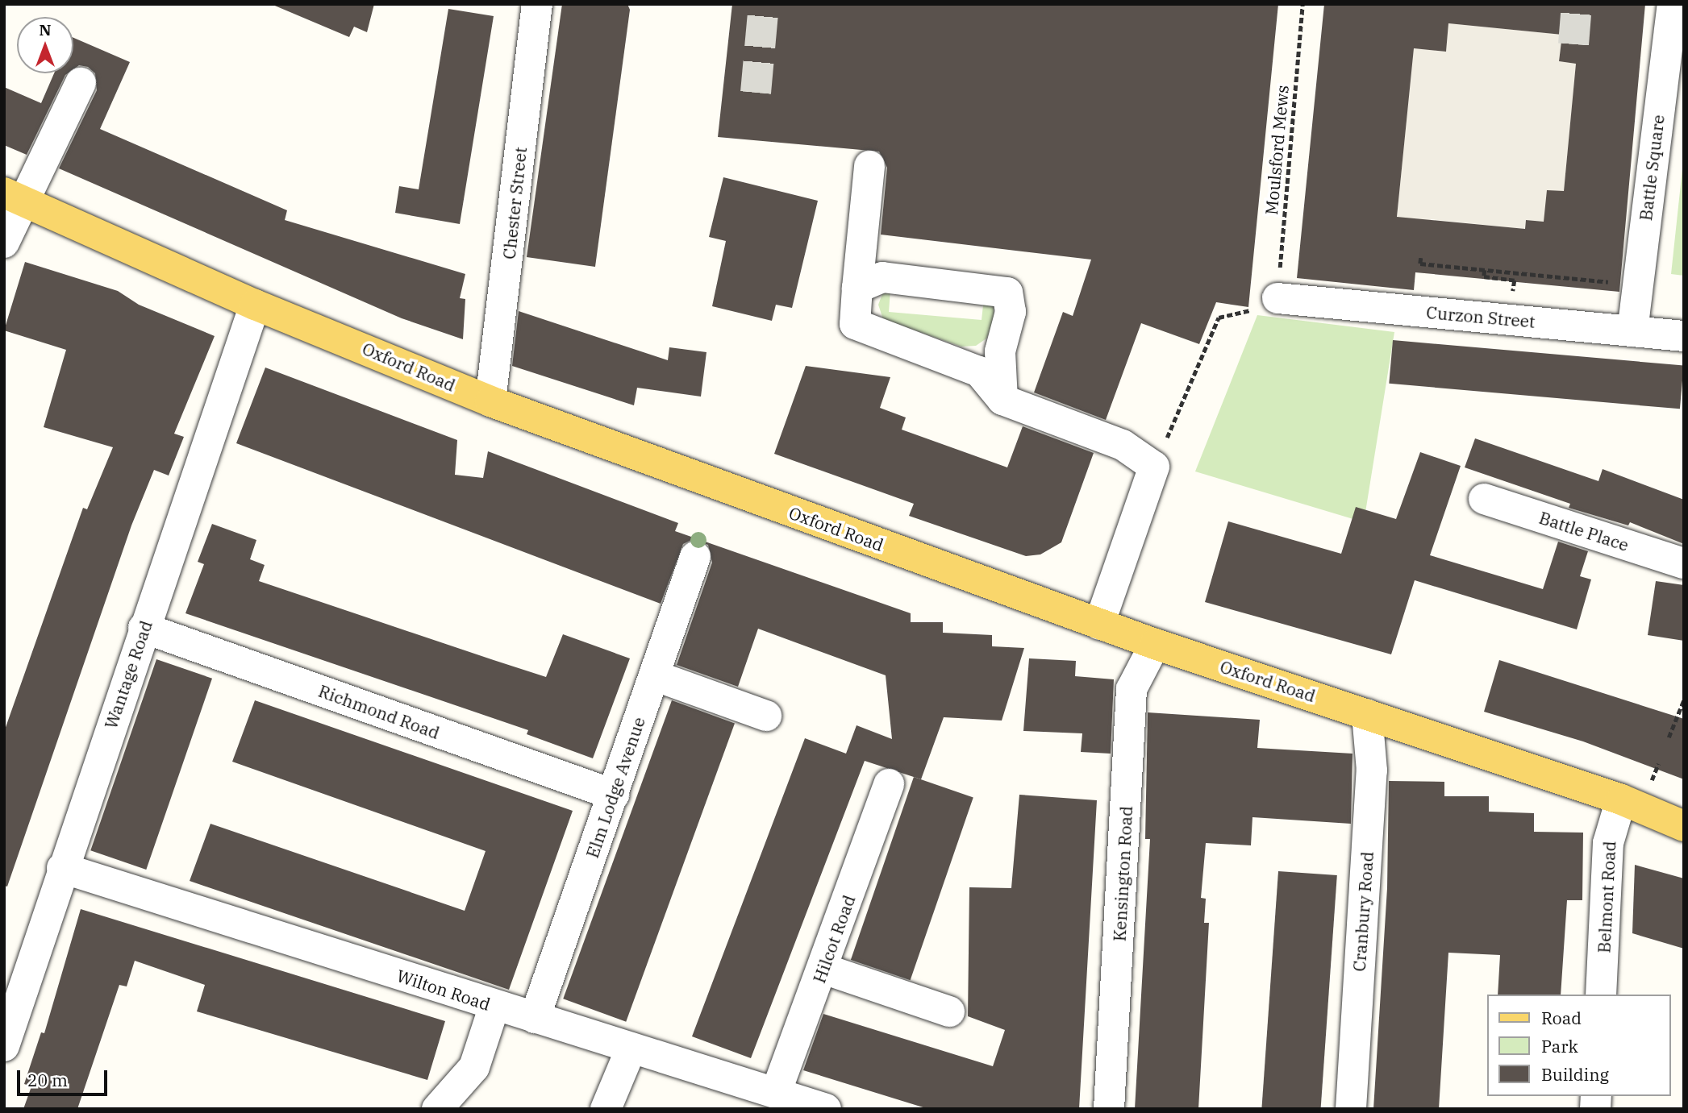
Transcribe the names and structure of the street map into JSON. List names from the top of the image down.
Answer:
{
  "streets": {
    "main road": ["Oxford Road"],
    "street": [
      "Battle Square",
      "Chester Street",
      "Curzon Street",
      "Battle Place",
      "Wantage Road",
      "Richmond Road",
      "Elm Lodge Avenue",
      "Kensington Road",
      "Belmont Road",
      "Cranbury Road",
      "Hilcot Road",
      "Wilton Road"
    ],
    "path": ["Moulsford Mews"]
  },
  "crossings": [
    ["Moulsford Mews", "Curzon Street"],
    ["Battle Square", "Curzon Street"],
    ["Chester Street", "Oxford Road"],
    ["Oxford Road", "Wantage Road"],
    ["Oxford Road", "Kensington Road"],
    ["Oxford Road", "Belmont Road"],
    ["Oxford Road", "Cranbury Road"],
    ["Wantage Road", "Richmond Road"],
    ["Wantage Road", "Wilton Road"],
    ["Richmond Road", "Elm Lodge Avenue"],
    ["Elm Lodge Avenue", "Wilton Road"],
    ["Hilcot Road", "Wilton Road"]
  ],
  "legend": ["Road", "Park", "Building"],
  "scale_bar": "20 m",
  "north": "top"
}
